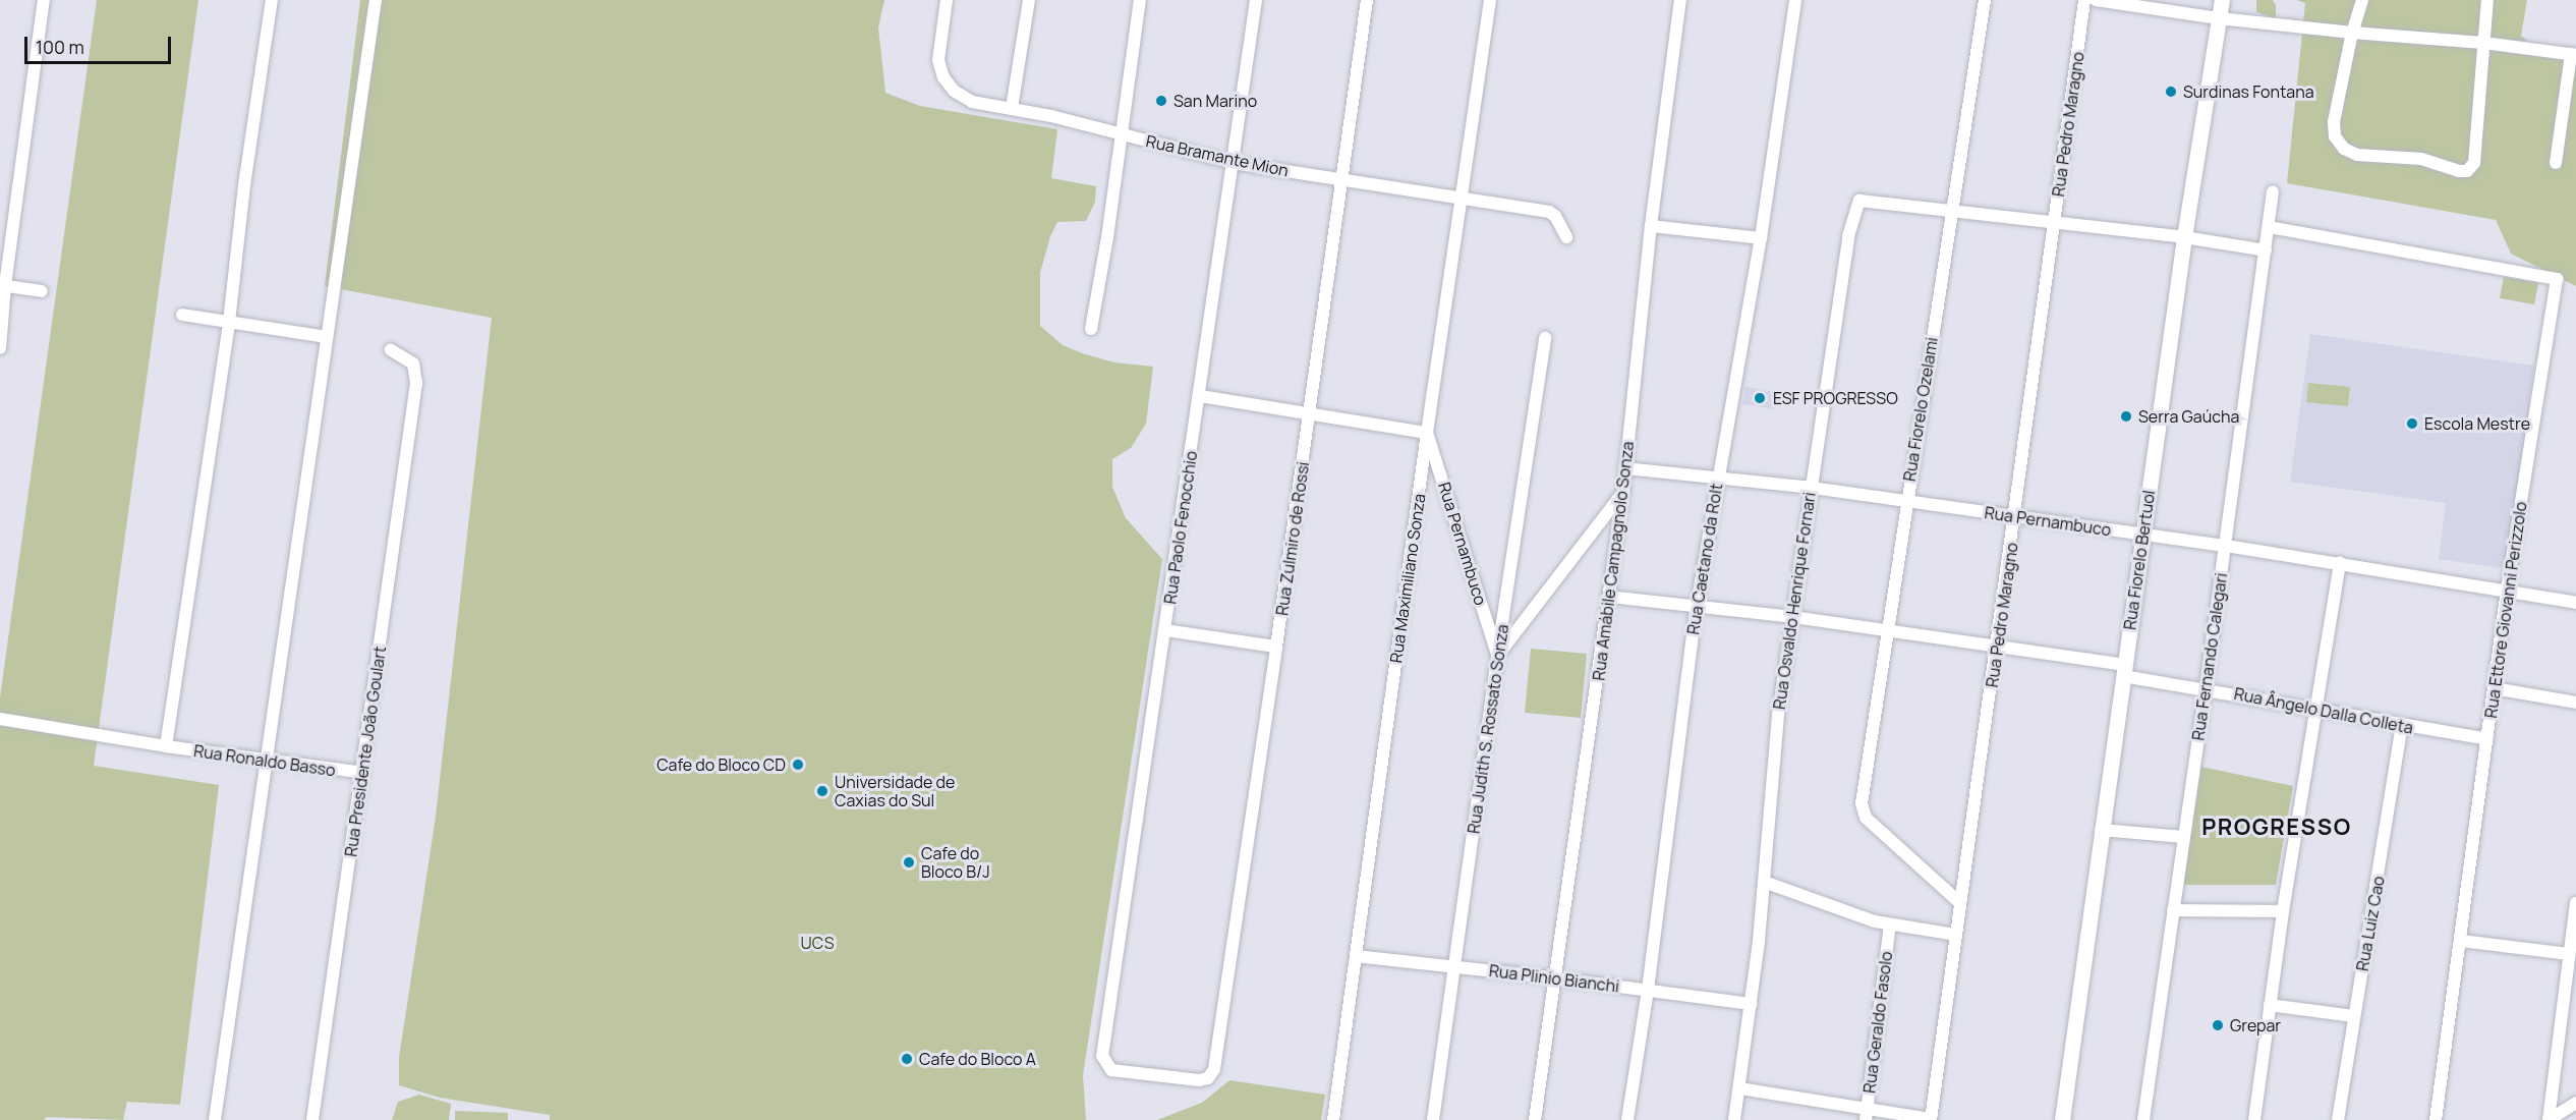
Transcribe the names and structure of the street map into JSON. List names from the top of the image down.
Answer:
{
  "streets": {
    "main road": ["Rua Fiorelo Bertuol"],
    "street": [
      "Rua Pedro Maragno",
      "Rua Bramante Mion",
      "Rua Fiorelo Ozelami",
      "Rua Pernambuco",
      "Rua Paolo Fenocchio",
      "Rua Zulmiro de Rossi",
      "Rua Caetano da Rolt",
      "Rua Amábile Campagnolo Sonza",
      "Rua Maximiliano Sonza",
      "Rua Osvaldo Henrique Fornari",
      "Rua Ettore Giovanni Perizzolo",
      "Rua Fernando Calegari",
      "Rua Ângelo Dalla Colleta",
      "Rua Judith S. Rossato Sonza",
      "Rua Presidente João Goulart",
      "Rua Ronaldo Basso",
      "Rua Luiz Cao",
      "Rua Plinio Bianchi",
      "Rua Geraldo Fasolo"
    ]
  },
  "crossings": [
    ["Rua Pedro Maragno", "Rua Fiorelo Ozelami"],
    ["Rua Pedro Maragno", "Rua Pernambuco"],
    ["Rua Pedro Maragno", "Rua Ângelo Dalla Colleta"],
    ["Rua Bramante Mion", "Rua Paolo Fenocchio"],
    ["Rua Bramante Mion", "Rua Zulmiro de Rossi"],
    ["Rua Bramante Mion", "Rua Maximiliano Sonza"],
    ["Rua Fiorelo Ozelami", "Rua Pernambuco"],
    ["Rua Fiorelo Ozelami", "Rua Osvaldo Henrique Fornari"],
    ["Rua Fiorelo Ozelami", "Rua Ângelo Dalla Colleta"],
    ["Rua Pernambuco", "Rua Caetano da Rolt"],
    ["Rua Pernambuco", "Rua Fiorelo Bertuol"],
    ["Rua Pernambuco", "Rua Amábile Campagnolo Sonza"],
    ["Rua Pernambuco", "Rua Maximiliano Sonza"],
    ["Rua Pernambuco", "Rua Osvaldo Henrique Fornari"],
    ["Rua Pernambuco", "Rua Ettore Giovanni Perizzolo"],
    ["Rua Pernambuco", "Rua Fernando Calegari"],
    ["Rua Pernambuco", "Rua Judith S. Rossato Sonza"],
    ["Rua Paolo Fenocchio", "Rua Zulmiro de Rossi"],
    ["Rua Caetano da Rolt", "Rua Ângelo Dalla Colleta"],
    ["Rua Caetano da Rolt", "Rua Plinio Bianchi"],
    ["Rua Fiorelo Bertuol", "Rua Ângelo Dalla Colleta"],
    ["Rua Amábile Campagnolo Sonza", "Rua Ângelo Dalla Colleta"],
    ["Rua Amábile Campagnolo Sonza", "Rua Plinio Bianchi"],
    ["Rua Maximiliano Sonza", "Rua Plinio Bianchi"],
    ["Rua Osvaldo Henrique Fornari", "Rua Ângelo Dalla Colleta"],
    ["Rua Osvaldo Henrique Fornari", "Rua Plinio Bianchi"],
    ["Rua Ettore Giovanni Perizzolo", "Rua Fernando Calegari"],
    ["Rua Ettore Giovanni Perizzolo", "Rua Ângelo Dalla Colleta"],
    ["Rua Fernando Calegari", "Rua Ângelo Dalla Colleta"],
    ["Rua Ângelo Dalla Colleta", "Rua Luiz Cao"],
    ["Rua Judith S. Rossato Sonza", "Rua Plinio Bianchi"],
    ["Rua Presidente João Goulart", "Rua Ronaldo Basso"]
  ],
  "districts": ["PROGRESSO"],
  "parks": ["UCS"],
  "places": [
    "Surdinas Fontana",
    "San Marino",
    "ESF PROGRESSO",
    "Serra Gaúcha",
    "Escola Mestre",
    "Cafe do Bloco CD",
    "Universidade de Caxias do Sul",
    "Cafe do Bloco B/J",
    "Grepar",
    "Cafe do Bloco A"
  ],
  "scale_bar": "100 m"
}
